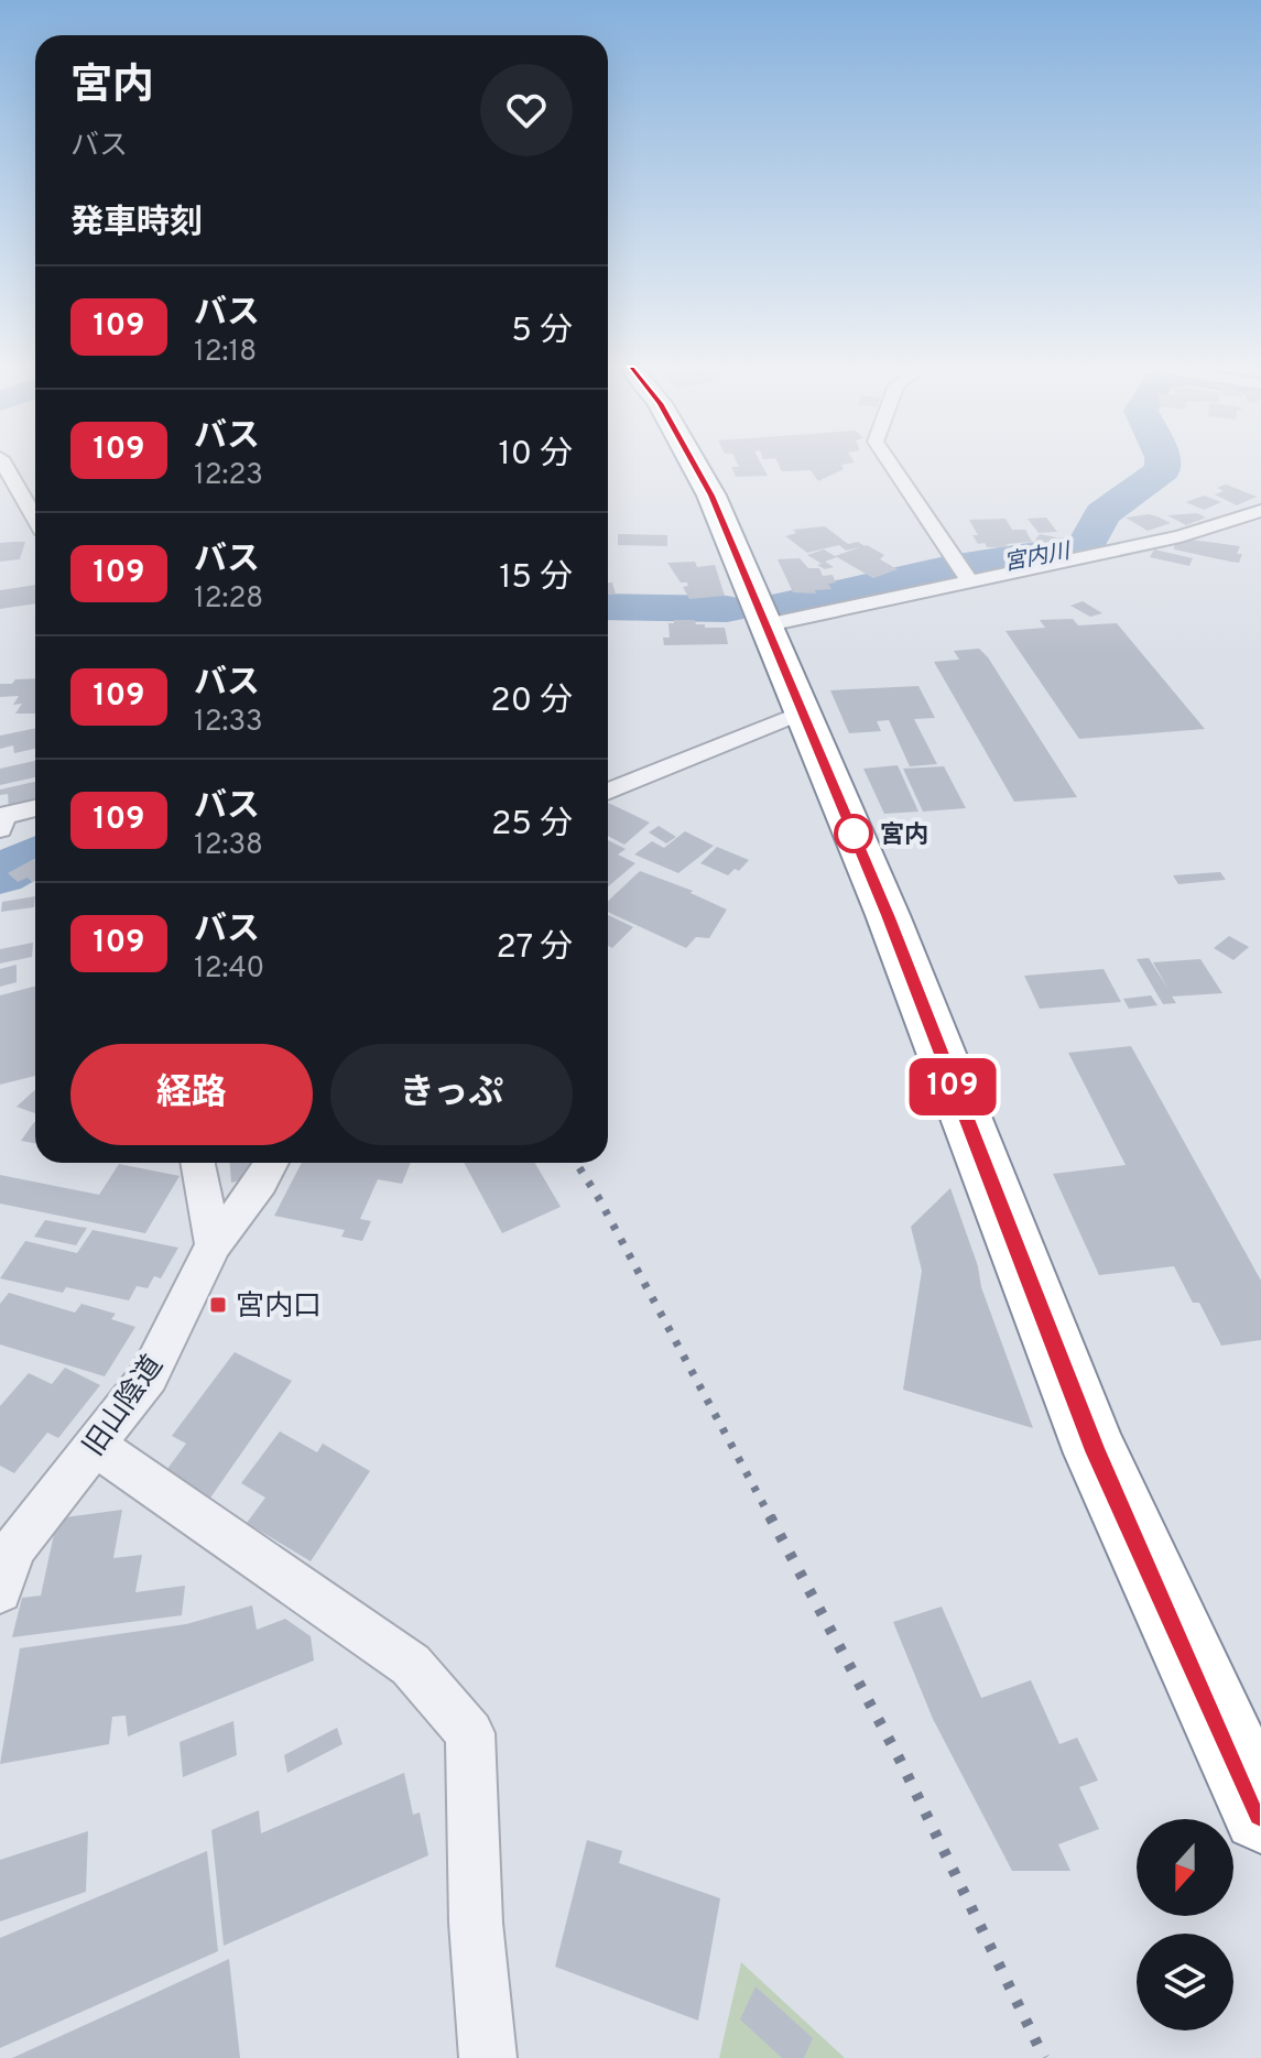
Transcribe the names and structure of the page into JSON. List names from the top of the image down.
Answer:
{
  "streets": {
    "street": ["旧山陰道"]
  },
  "water": ["宮内川"],
  "places": {
    "other": ["宮内"],
    "transit": ["宮内口"]
  },
  "lines": ["bus line 109"],
  "north": "bottom",
  "page": {
    "on_map": "109",
    "heading": [
      ["宮内", "バス"],
      "発車時刻"
    ],
    "list": [
      {
        "mark": "109",
        "name": "バス",
        "note": "12:18",
        "value": "5 分"
      },
      {
        "mark": "109",
        "name": "バス",
        "note": "12:23",
        "value": "10 分"
      },
      {
        "mark": "109",
        "name": "バス",
        "note": "12:28",
        "value": "15 分"
      },
      {
        "mark": "109",
        "name": "バス",
        "note": "12:33",
        "value": "20 分"
      },
      {
        "mark": "109",
        "name": "バス",
        "note": "12:38",
        "value": "25 分"
      },
      {
        "mark": "109",
        "name": "バス",
        "note": "12:40",
        "value": "27 分"
      }
    ],
    "buttons": ["経路", "きっぷ"]
  }
}
